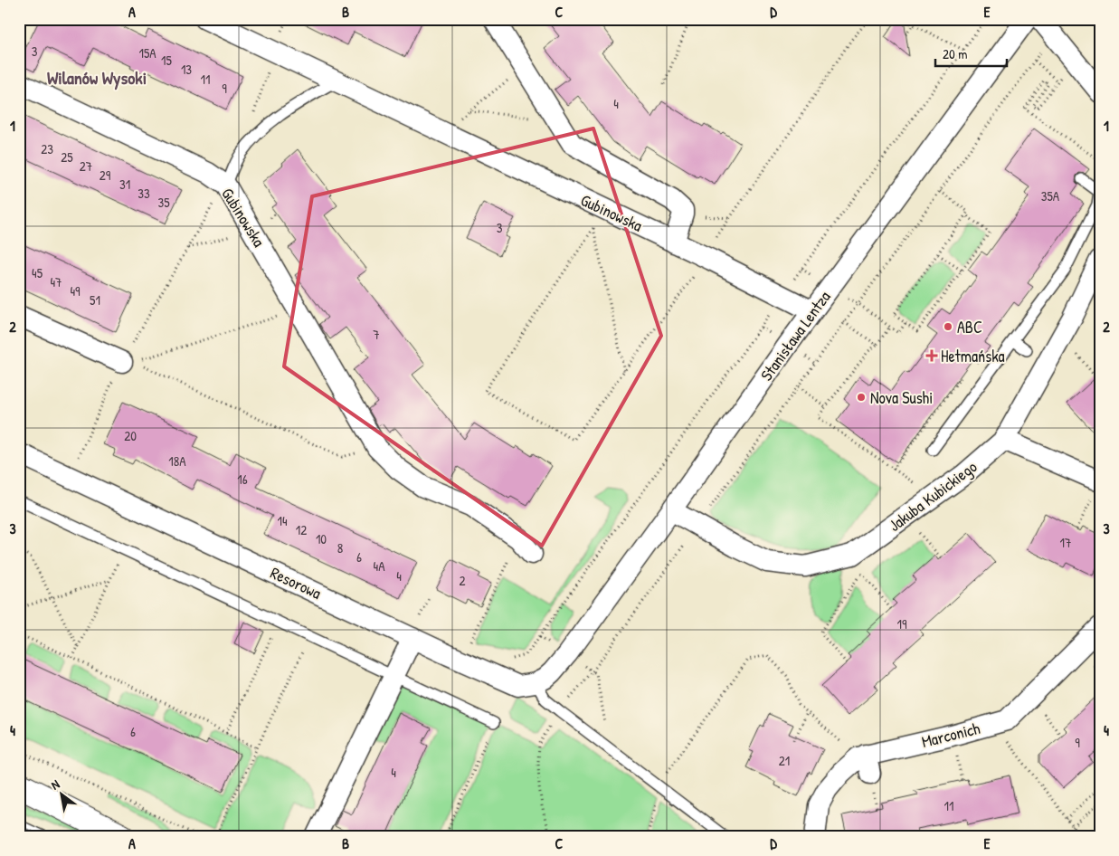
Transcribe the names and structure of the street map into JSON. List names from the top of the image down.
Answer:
{
  "streets": {
    "street": [
      "Gubinowska",
      "Stanisława Lentza",
      "Jakuba Kubickiego",
      "Resorowa",
      "Marconich"
    ]
  },
  "crossings": [
    ["Gubinowska", "Stanisława Lentza"],
    ["Stanisława Lentza", "Jakuba Kubickiego"]
  ],
  "districts": ["Wilanów Wysoki"],
  "places": {
    "other": ["ABC", "Nova Sushi"],
    "health": ["Hetmańska"]
  },
  "house_numbers": [
    "3",
    "15A",
    "15",
    "13",
    "11",
    "9",
    "4",
    "23",
    "25",
    "27",
    "29",
    "31",
    "33",
    "35A",
    "35",
    "3",
    "45",
    "47",
    "49",
    "51",
    "7",
    "20",
    "18A",
    "16",
    "14",
    "12",
    "10",
    "17",
    "8",
    "6",
    "4A",
    "4",
    "2",
    "19",
    "6",
    "9",
    "21",
    "4",
    "11"
  ],
  "scale_bar": "20 m",
  "north": "top left",
  "grid": {
    "columns": [
      "A",
      "B",
      "C",
      "D",
      "E"
    ],
    "rows": [
      "1",
      "2",
      "3",
      "4"
    ]
  }
}
